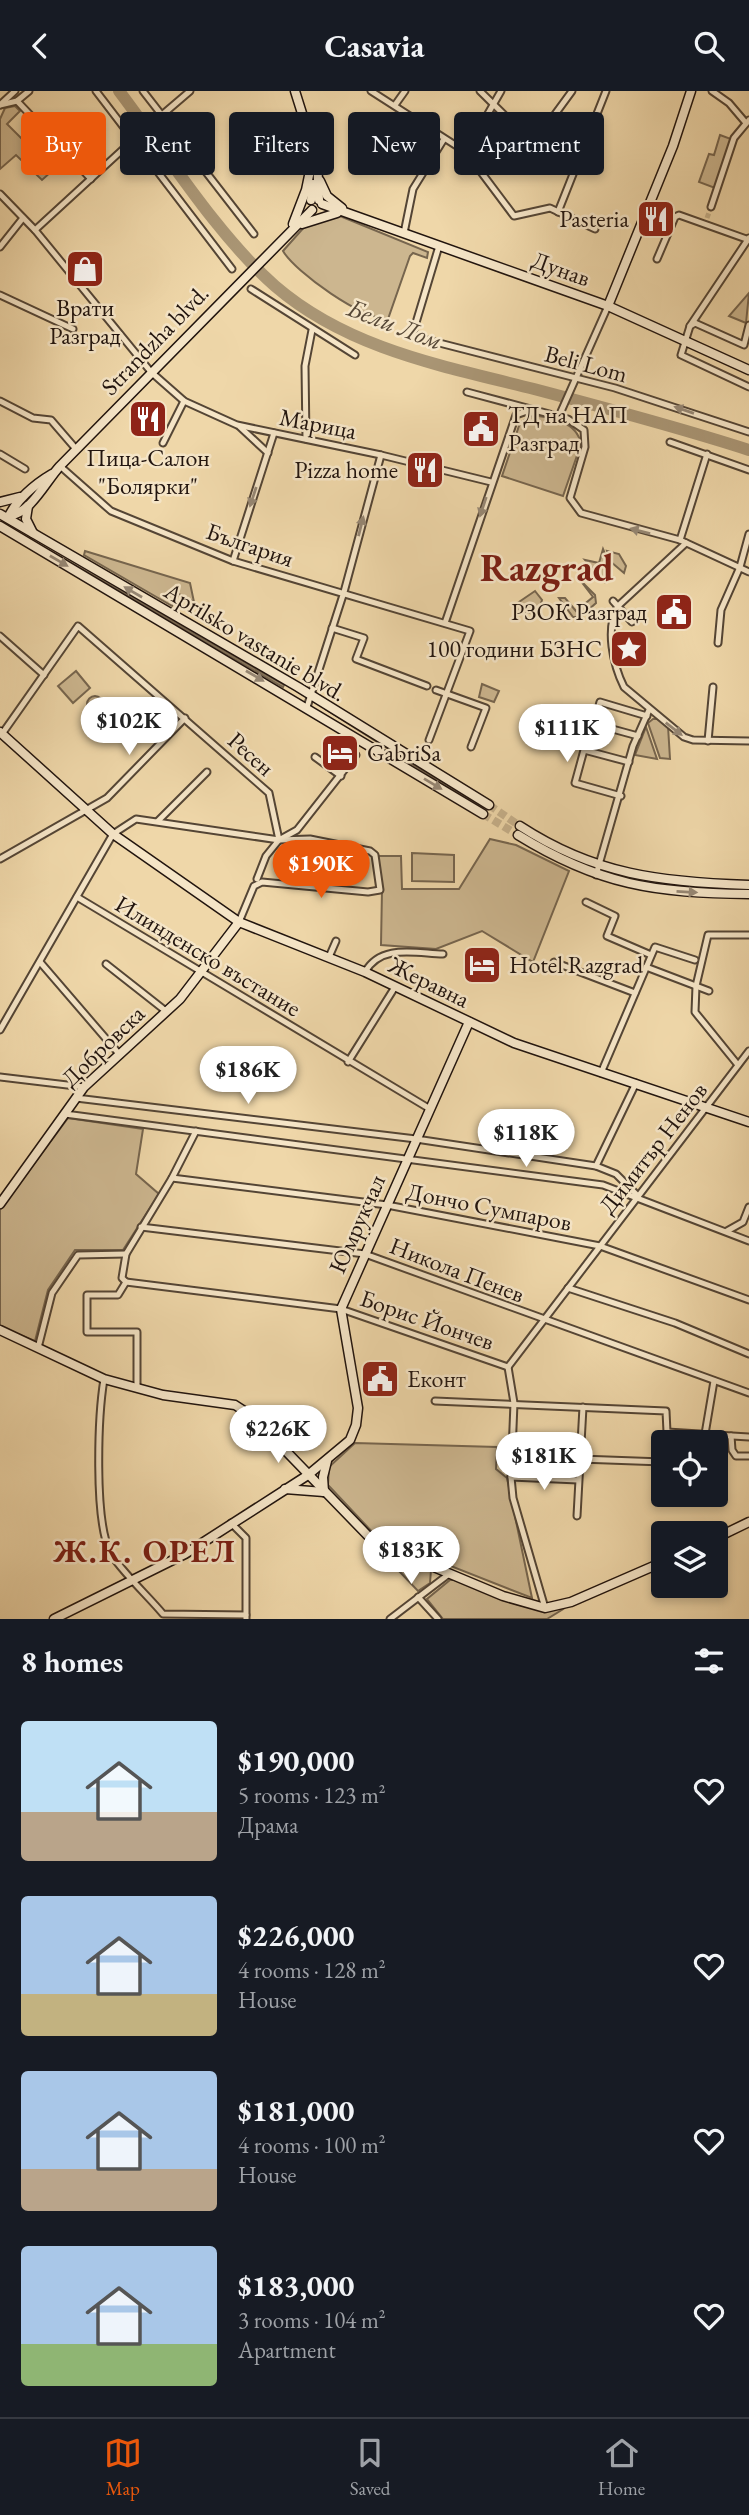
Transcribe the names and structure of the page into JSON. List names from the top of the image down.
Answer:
{
  "streets": {
    "street": [
      "Дунав",
      "Strandzha blvd.",
      "Beli Lom",
      "Марица",
      "България",
      "Aprilsko vastanie blvd.",
      "Ресен",
      "Илинденско въстание",
      "Жеравна",
      "Добровска",
      "Димитър Ненов",
      "Дончо Сумпаров",
      "Юмрукчал",
      "Никола Пенев",
      "Борис Йончев"
    ]
  },
  "crossings": [
    ["Дунав", "Strandzha blvd."],
    ["Дунав", "Beli Lom"],
    ["Strandzha blvd.", "Марица"],
    ["Strandzha blvd.", "България"],
    ["Strandzha blvd.", "Aprilsko vastanie blvd."],
    ["Илинденско въстание", "Добровска"],
    ["Жеравна", "Добровска"],
    ["Жеравна", "Димитър Ненов"],
    ["Димитър Ненов", "Дончо Сумпаров"],
    ["Димитър Ненов", "Никола Пенев"],
    ["Димитър Ненов", "Борис Йончев"],
    ["Дончо Сумпаров", "Юмрукчал"],
    ["Юмрукчал", "Никола Пенев"],
    ["Юмрукчал", "Борис Йончев"]
  ],
  "districts": ["Razgrad", "Ж.К. ОРЕЛ"],
  "water": ["Бели Лом"],
  "places": {
    "restaurant": ["Pasteria", "Пица-Салон \"Болярки\"", "Pizza home"],
    "shop": ["Врати Разград"],
    "public building": ["ТД на НАП Разград", "РЗОК Разград", "Еконт"],
    "place": ["100 години БЗНС"],
    "hotel": ["GabriSa", "Hotel Razgrad"]
  },
  "page": {
    "header": "Casavia",
    "chip": [
      "Buy",
      "Rent",
      "Filters",
      "New",
      "Apartment"
    ],
    "price": [
      "$102K",
      "$111K",
      "$190K",
      "$186K",
      "$118K",
      "$226K",
      "$181K",
      "$183K"
    ],
    "heading": "8 homes",
    "list": [
      {
        "name": "$190,000",
        "note": "5 rooms · 123 m² · Драма"
      },
      {
        "name": "$226,000",
        "note": "4 rooms · 128 m² · House"
      },
      {
        "name": "$181,000",
        "note": "4 rooms · 100 m² · House"
      },
      {
        "name": "$183,000",
        "note": "3 rooms · 104 m² · Apartment"
      }
    ],
    "tabs": ["Map", "Saved", "Home"]
  }
}
